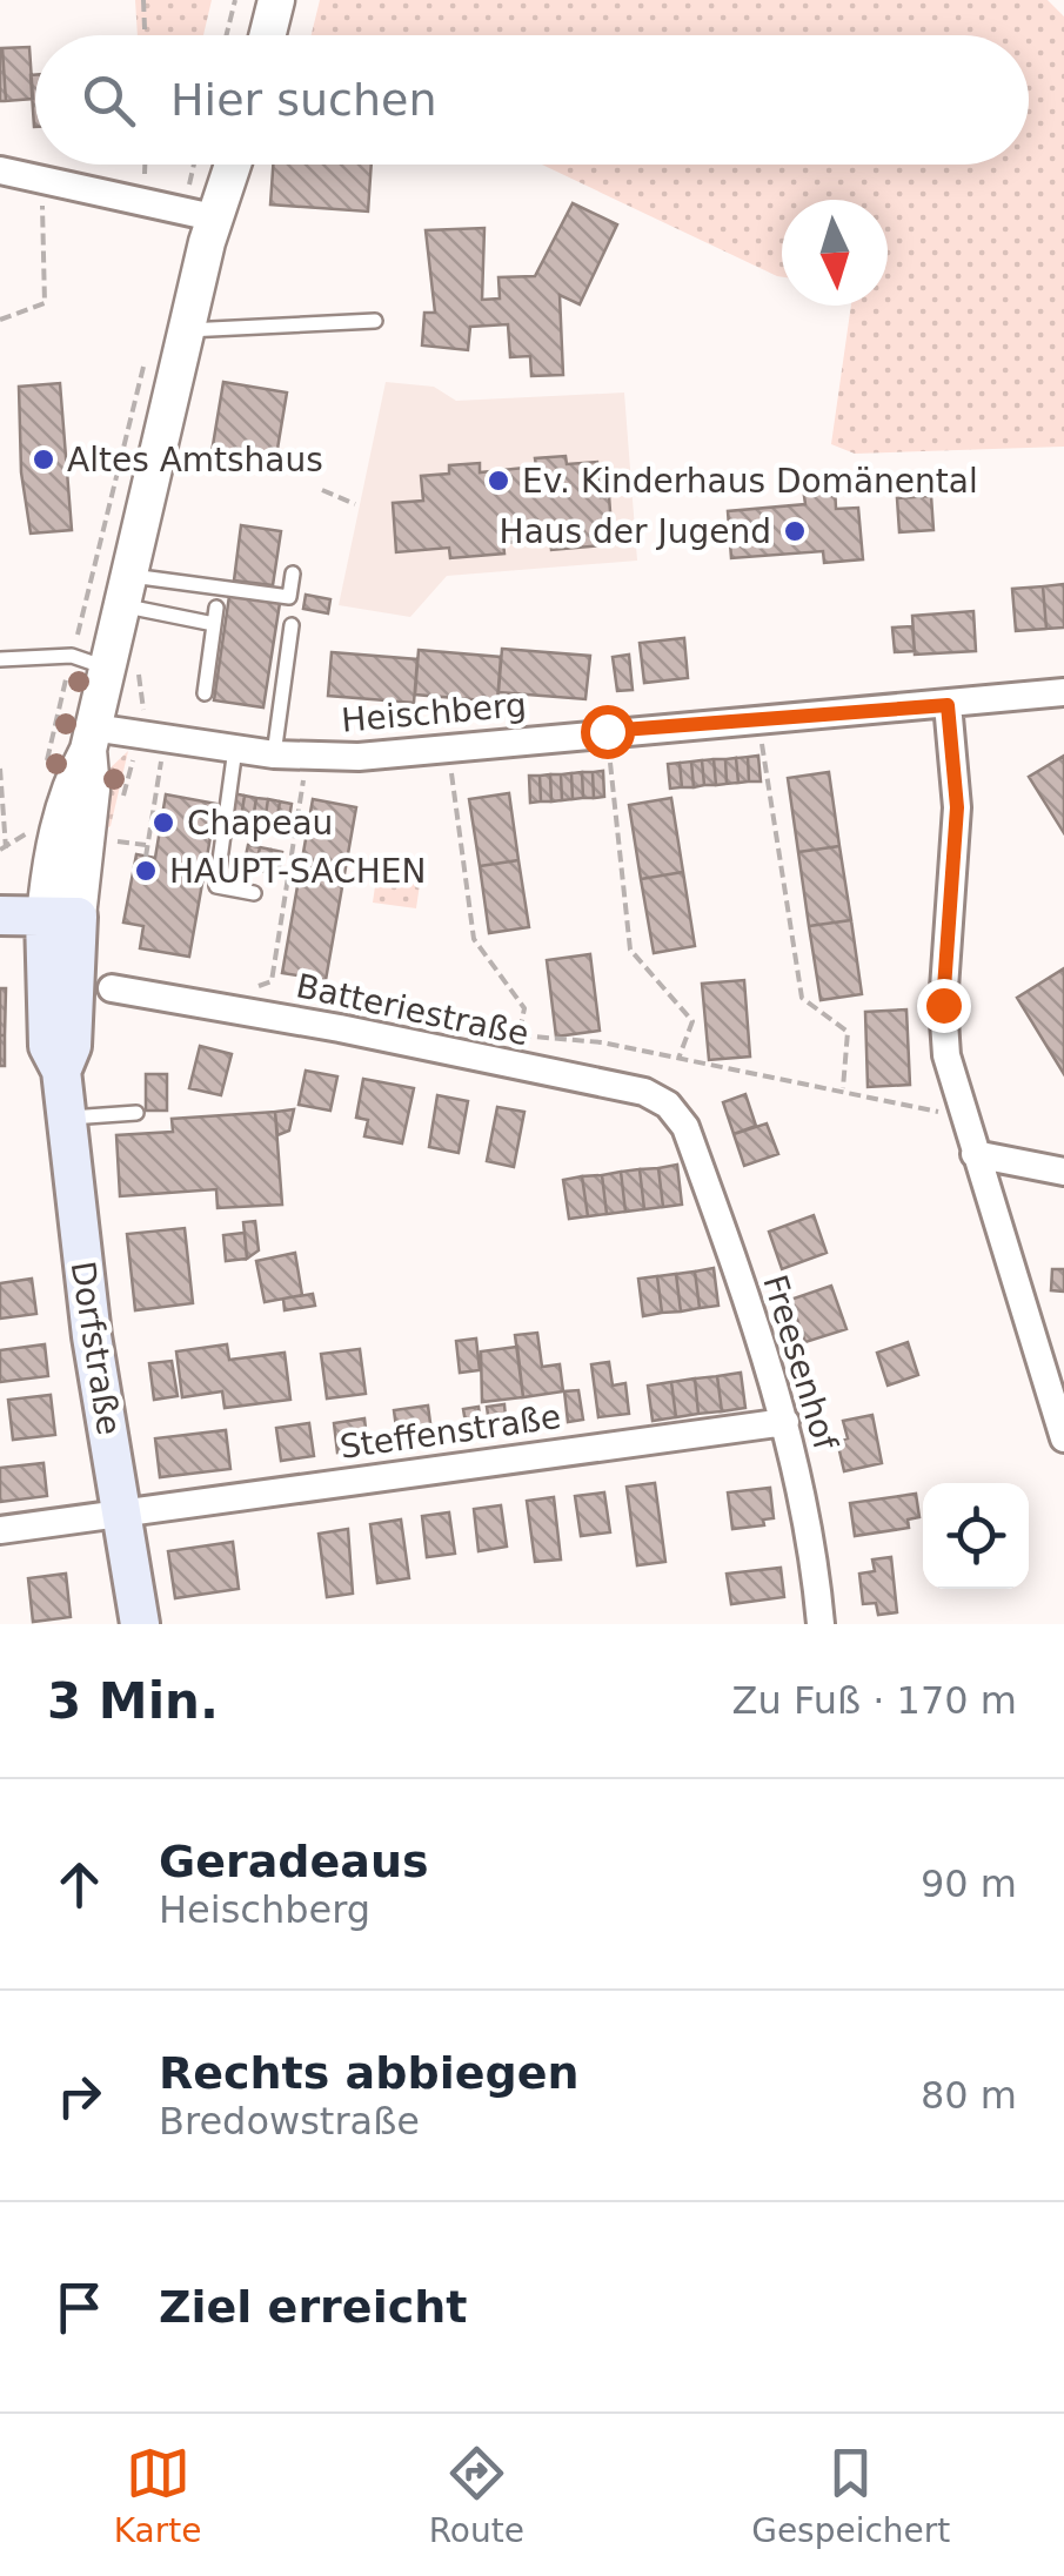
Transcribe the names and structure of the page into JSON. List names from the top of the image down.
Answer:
{
  "streets": {
    "main road": ["Dorfstraße"],
    "street": [
      "Heischberg",
      "Batteriestraße",
      "Freesenhof",
      "Steffenstraße"
    ]
  },
  "crossings": [
    ["Batteriestraße", "Freesenhof"],
    ["Dorfstraße", "Steffenstraße"],
    ["Freesenhof", "Steffenstraße"]
  ],
  "places": [
    "Altes Amtshaus",
    "Ev. Kinderhaus Domänental",
    "Haus der Jugend",
    "Chapeau",
    "HAUPT-SACHEN"
  ],
  "north": "bottom",
  "page": {
    "search": "Hier suchen",
    "heading": ["3 Min.", "Zu Fuß · 170 m"],
    "list": [
      ["Geradeaus", "Heischberg", "90 m"],
      ["Rechts abbiegen", "Bredowstraße", "80 m"],
      "Ziel erreicht"
    ],
    "nav": ["Karte", "Route", "Gespeichert"]
  }
}
